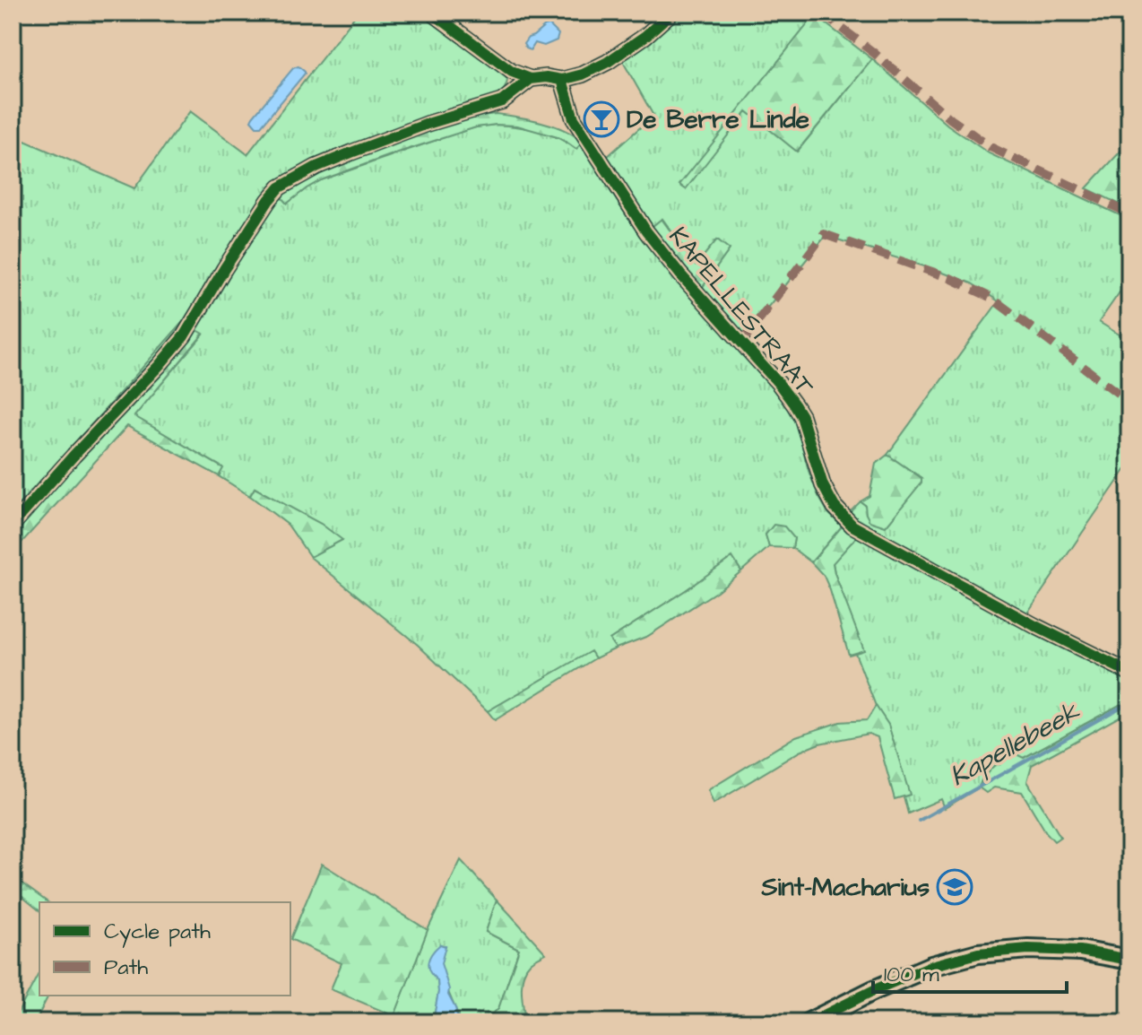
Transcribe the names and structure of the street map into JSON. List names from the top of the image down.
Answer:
{
  "streets": {
    "street": ["KAPELLESTRAAT"]
  },
  "water": ["Kapellebeek"],
  "places": {
    "bar": ["De Berre Linde"],
    "school or university": ["Sint-Macharius"]
  },
  "legend": ["Cycle path", "Path"],
  "scale_bar": "100 m"
}
